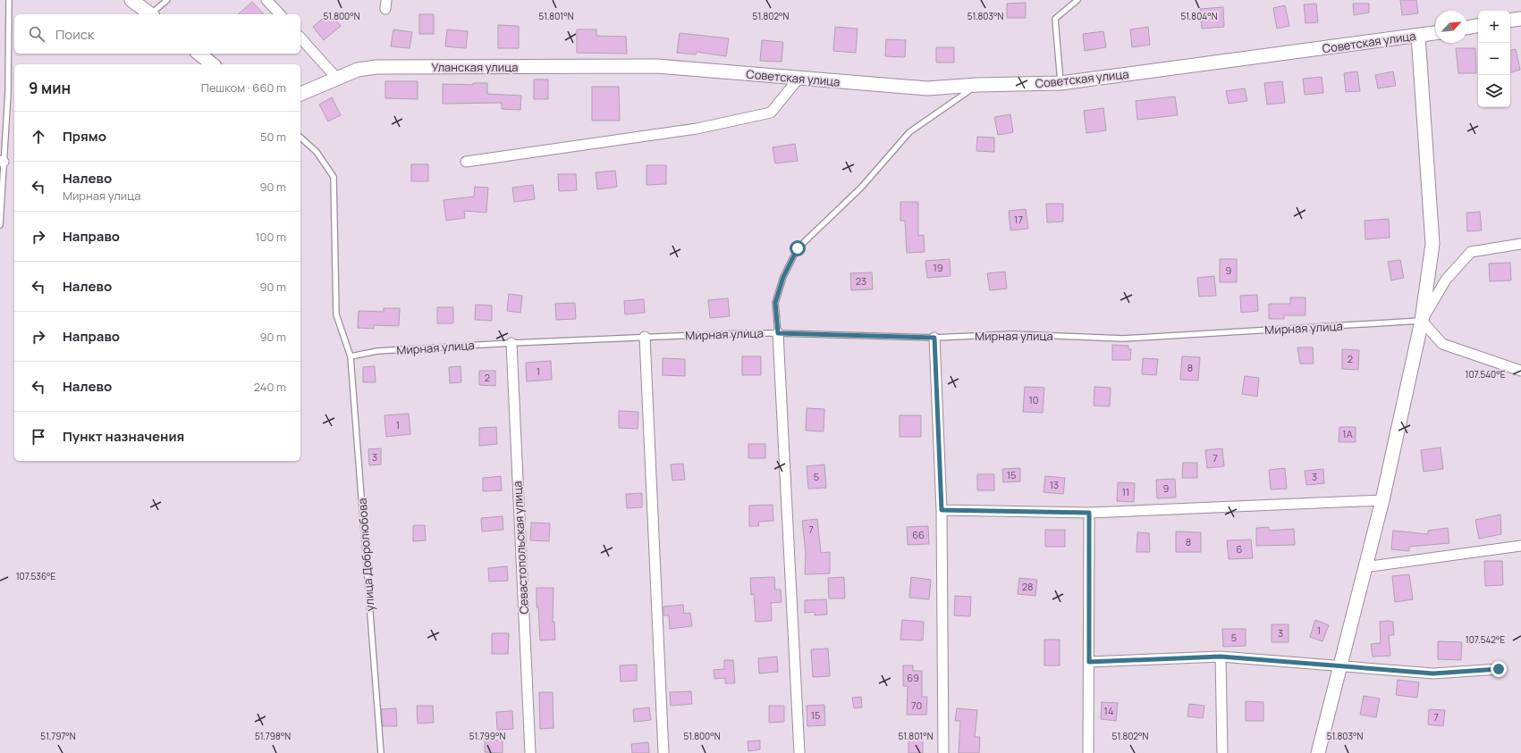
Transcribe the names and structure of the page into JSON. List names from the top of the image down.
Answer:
{
  "streets": {
    "street": ["Советская улица", "Уланская улица", "Севастопольская улица"],
    "lane": ["Мирная улица", "улица Добролюбова"]
  },
  "crossings": [
    ["Советская улица", "Уланская улица"],
    ["Мирная улица", "Севастопольская улица"],
    ["Мирная улица", "улица Добролюбова"]
  ],
  "house_numbers": [
    "17",
    "19",
    "9",
    "23",
    "2",
    "8",
    "1",
    "2",
    "10",
    "1",
    "1А",
    "3",
    "7",
    "15",
    "5",
    "3",
    "13",
    "9",
    "11",
    "7",
    "66",
    "8",
    "6",
    "28",
    "1",
    "3",
    "5",
    "69",
    "70",
    "14",
    "15",
    "7"
  ],
  "north": "top right",
  "page": {
    "map_buttons": ["+", "−"],
    "search": "Поиск",
    "heading": ["9 мин", "Пешком · 660 m"],
    "list": [
      ["Прямо", "50 m"],
      ["Налево", "Мирная улица", "90 m"],
      ["Направо", "100 m"],
      ["Налево", "90 m"],
      ["Направо", "90 m"],
      ["Налево", "240 m"],
      "Пункт назначения"
    ]
  },
  "coordinates": [
    "51.800°N",
    "51.801°N",
    "51.802°N",
    "51.803°N",
    "51.804°N",
    "107.540°E",
    "107.536°E",
    "107.542°E",
    "51.797°N",
    "51.798°N",
    "51.799°N"
  ]
}
